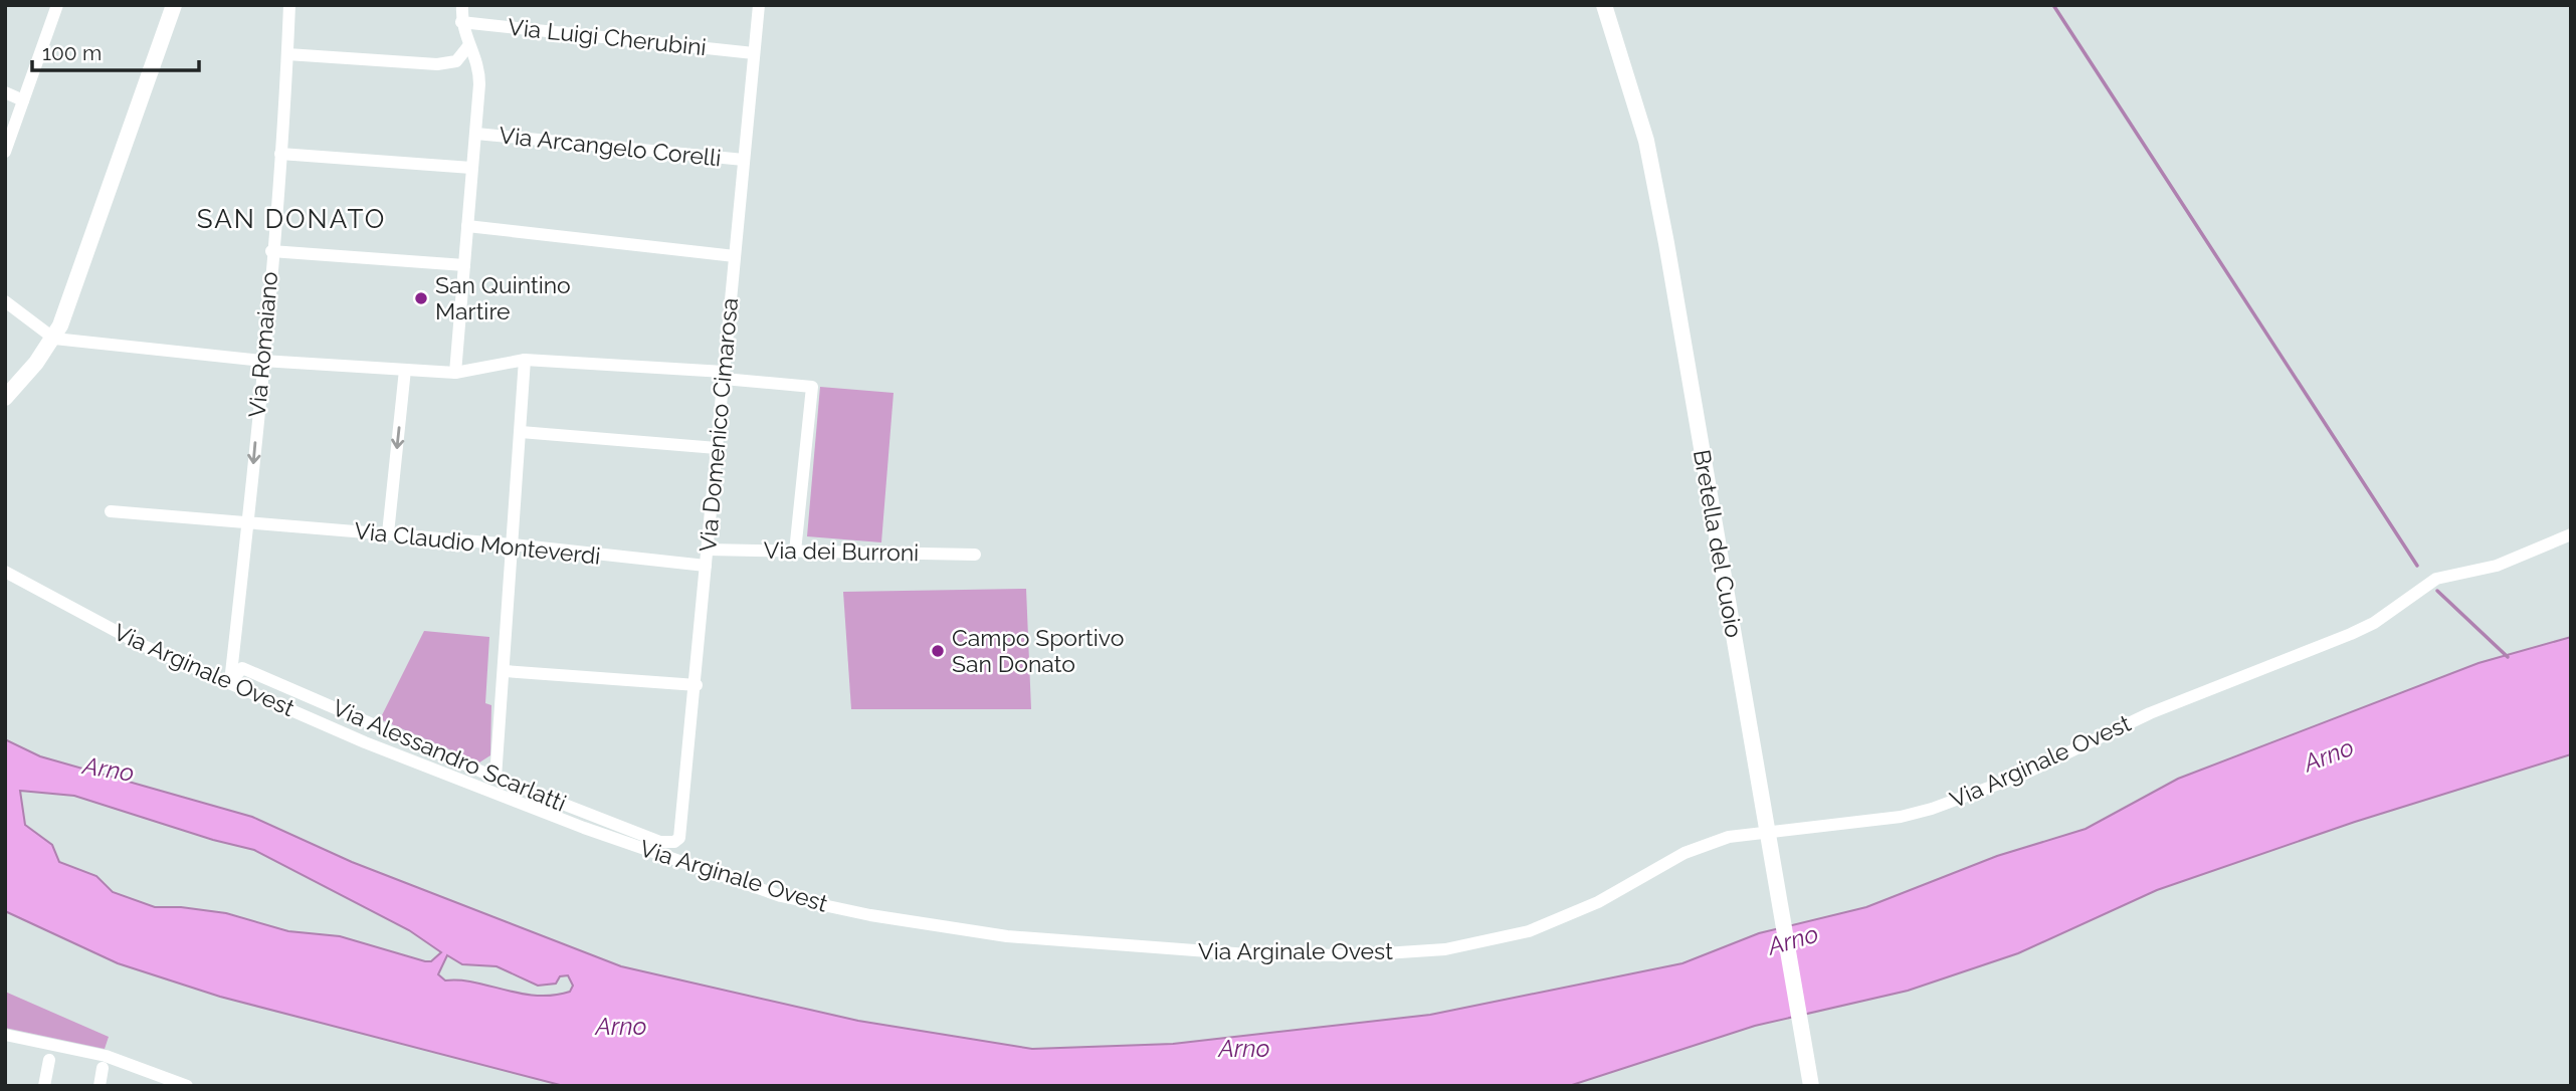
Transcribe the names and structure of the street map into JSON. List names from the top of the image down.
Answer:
{
  "streets": {
    "main road": ["Bretella del Cuoio"],
    "street": [
      "Via Luigi Cherubini",
      "Via Arcangelo Corelli",
      "Via Romaiano",
      "Via Domenico Cimarosa",
      "Via Claudio Monteverdi",
      "Via dei Burroni",
      "Via Arginale Ovest",
      "Via Alessandro Scarlatti"
    ]
  },
  "crossings": [
    ["Via Luigi Cherubini", "Via Domenico Cimarosa"],
    ["Via Arcangelo Corelli", "Via Domenico Cimarosa"],
    ["Via Romaiano", "Via Claudio Monteverdi"],
    ["Via Romaiano", "Via Arginale Ovest"],
    ["Via Romaiano", "Via Alessandro Scarlatti"],
    ["Via Domenico Cimarosa", "Via Claudio Monteverdi"],
    ["Via Domenico Cimarosa", "Via dei Burroni"],
    ["Via Domenico Cimarosa", "Via Alessandro Scarlatti"],
    ["Via Arginale Ovest", "Via Alessandro Scarlatti"]
  ],
  "districts": ["SAN DONATO"],
  "water": ["Arno"],
  "places": ["San Quintino Martire", "Campo Sportivo San Donato"],
  "scale_bar": "100 m"
}
